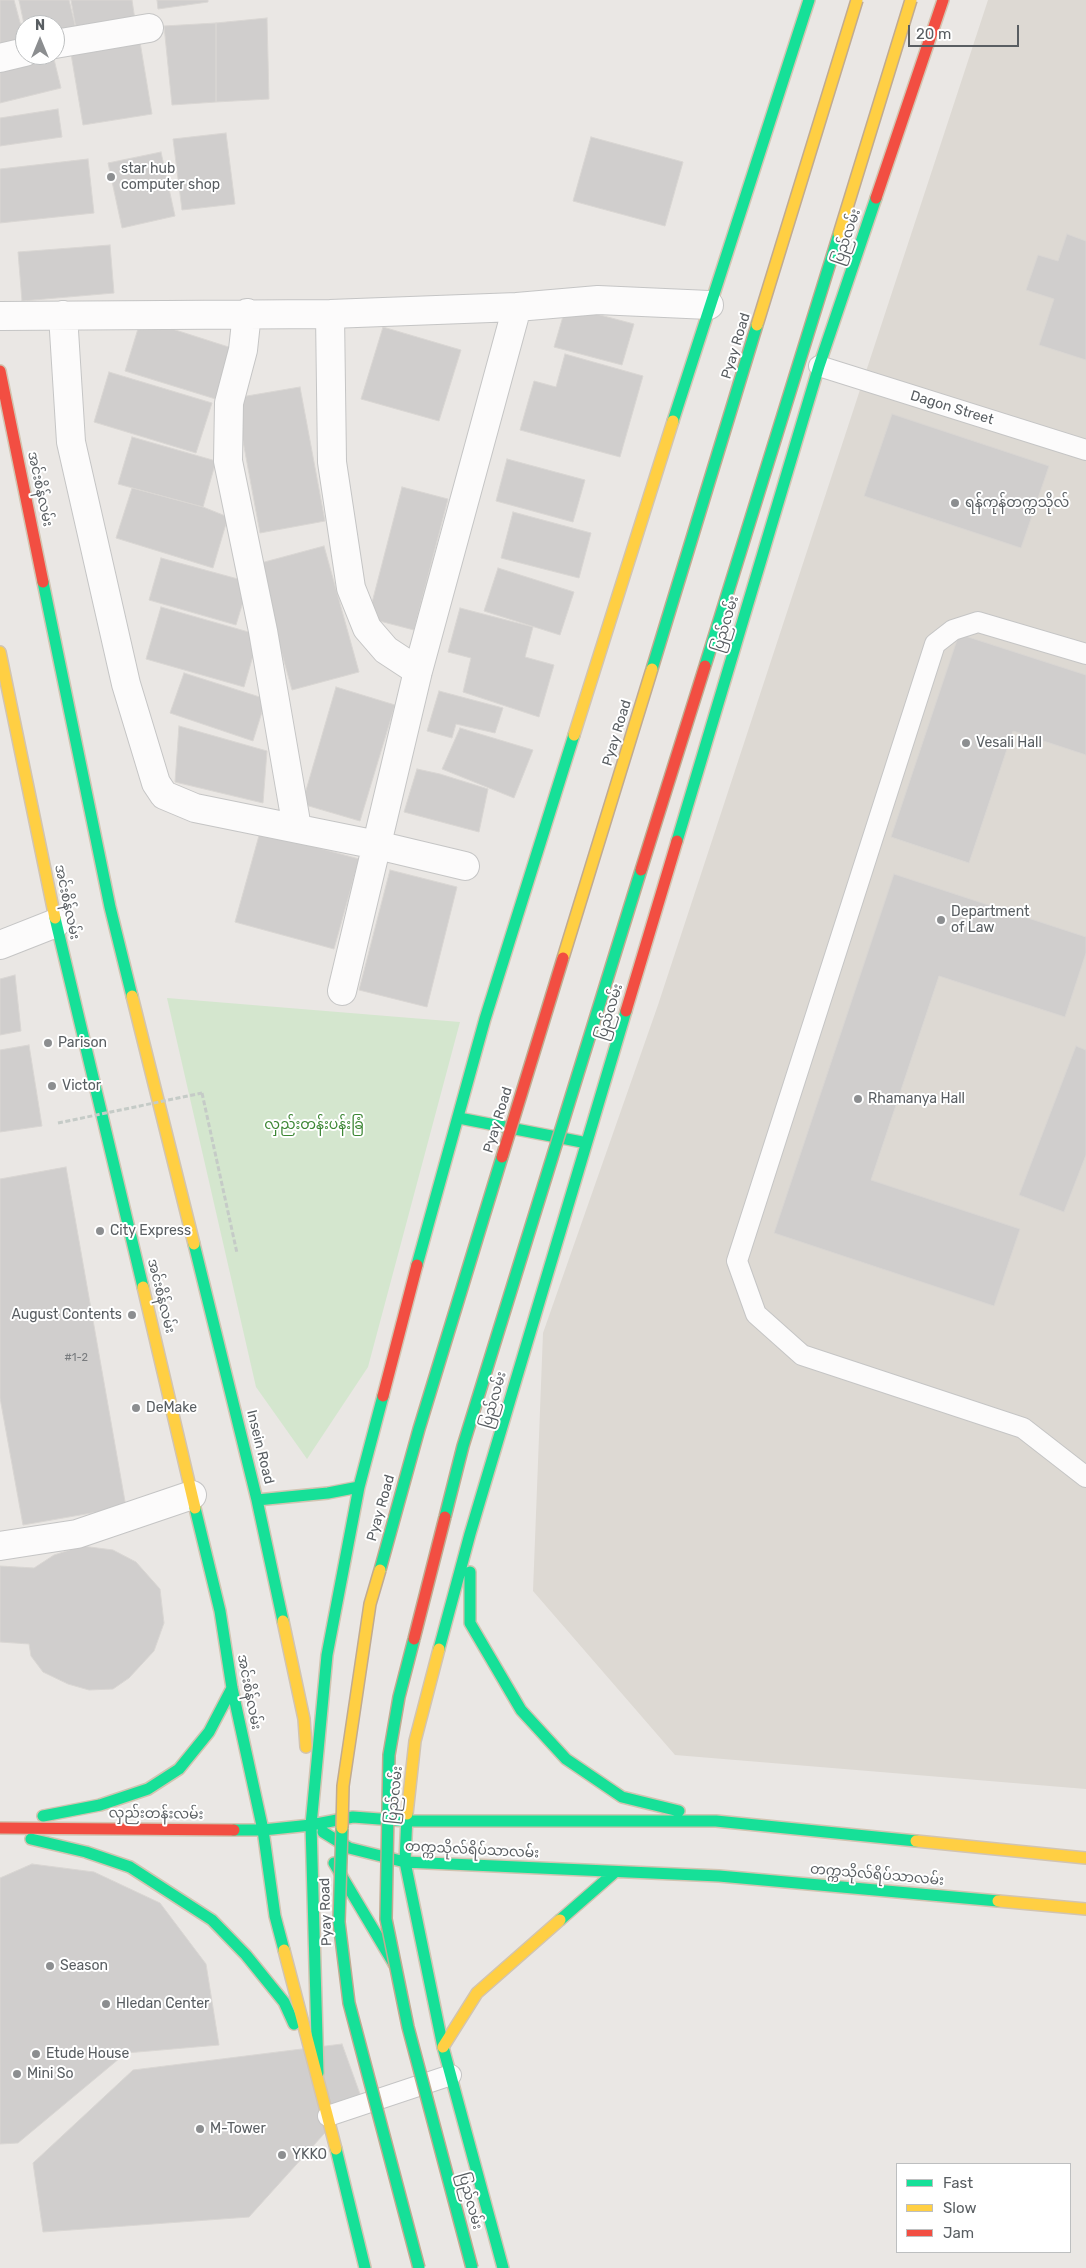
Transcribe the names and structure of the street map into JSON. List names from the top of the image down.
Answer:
{
  "streets": {
    "main road": [
      "ပြည်လမ်း",
      "Pyay Road",
      "အင်းစိန်လမ်း",
      "Insein Road",
      "လှည်းတန်းလမ်း",
      "တက္ကသိုလ်ရိပ်သာလမ်း"
    ],
    "lane": ["Dagon Street"]
  },
  "crossings": [
    ["ပြည်လမ်း", "Dagon Street"],
    ["ပြည်လမ်း", "တက္ကသိုလ်ရိပ်သာလမ်း"],
    ["အင်းစိန်လမ်း", "Insein Road"],
    ["အင်းစိန်လမ်း", "လှည်းတန်းလမ်း"],
    ["လှည်းတန်းလမ်း", "တက္ကသိုလ်ရိပ်သာလမ်း"]
  ],
  "parks": ["လှည်းတန်းပန်းခြံ"],
  "places": [
    "star hub computer shop",
    "ရန်ကုန်တက္ကသိုလ်",
    "Vesali Hall",
    "Department of Law",
    "Parison",
    "Victor",
    "Rhamanya Hall",
    "City Express",
    "August Contents",
    "DeMake",
    "Season",
    "Hledan Center",
    "Etude House",
    "Mini So",
    "M-Tower",
    "YKKO"
  ],
  "house_numbers": ["#1-2"],
  "legend": ["Fast", "Slow", "Jam"],
  "scale_bar": "20 m",
  "north": "top"
}
